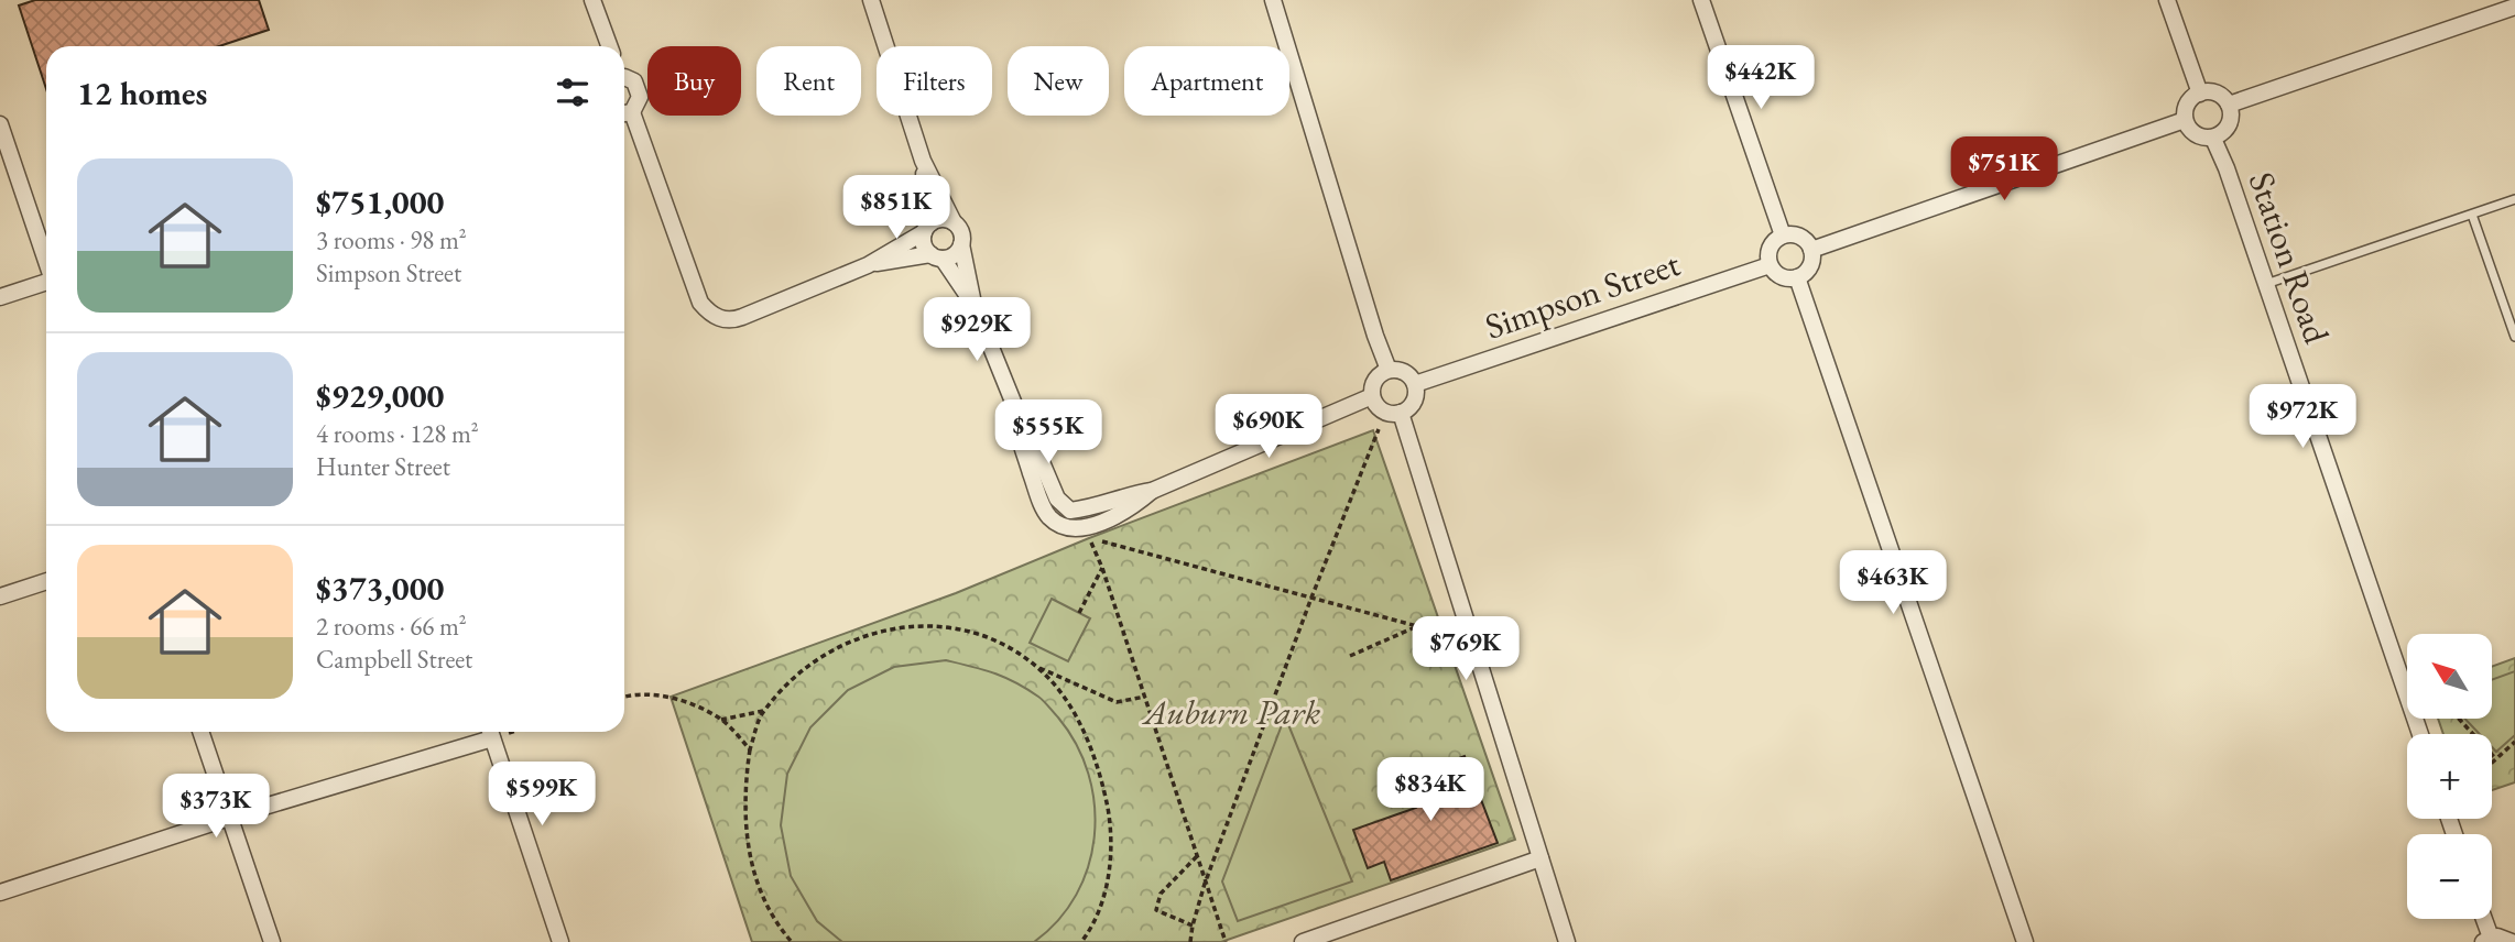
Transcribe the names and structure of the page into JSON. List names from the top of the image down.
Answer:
{
  "streets": {
    "street": ["Station Road", "Simpson Street"]
  },
  "parks": ["Auburn Park"],
  "north": "top left",
  "page": {
    "price": [
      "$442K",
      "$751K",
      "$851K",
      "$929K",
      "$972K",
      "$690K",
      "$555K",
      "$463K",
      "$769K",
      "$834K",
      "$599K",
      "$373K"
    ],
    "chip": [
      "Buy",
      "Rent",
      "Filters",
      "New",
      "Apartment"
    ],
    "heading": "12 homes",
    "list": [
      {
        "name": "$751,000",
        "note": "3 rooms · 98 m² · Simpson Street"
      },
      {
        "name": "$929,000",
        "note": "4 rooms · 128 m² · Hunter Street"
      },
      {
        "name": "$373,000",
        "note": "2 rooms · 66 m² · Campbell Street"
      }
    ],
    "map_buttons": ["+", "−"]
  }
}
